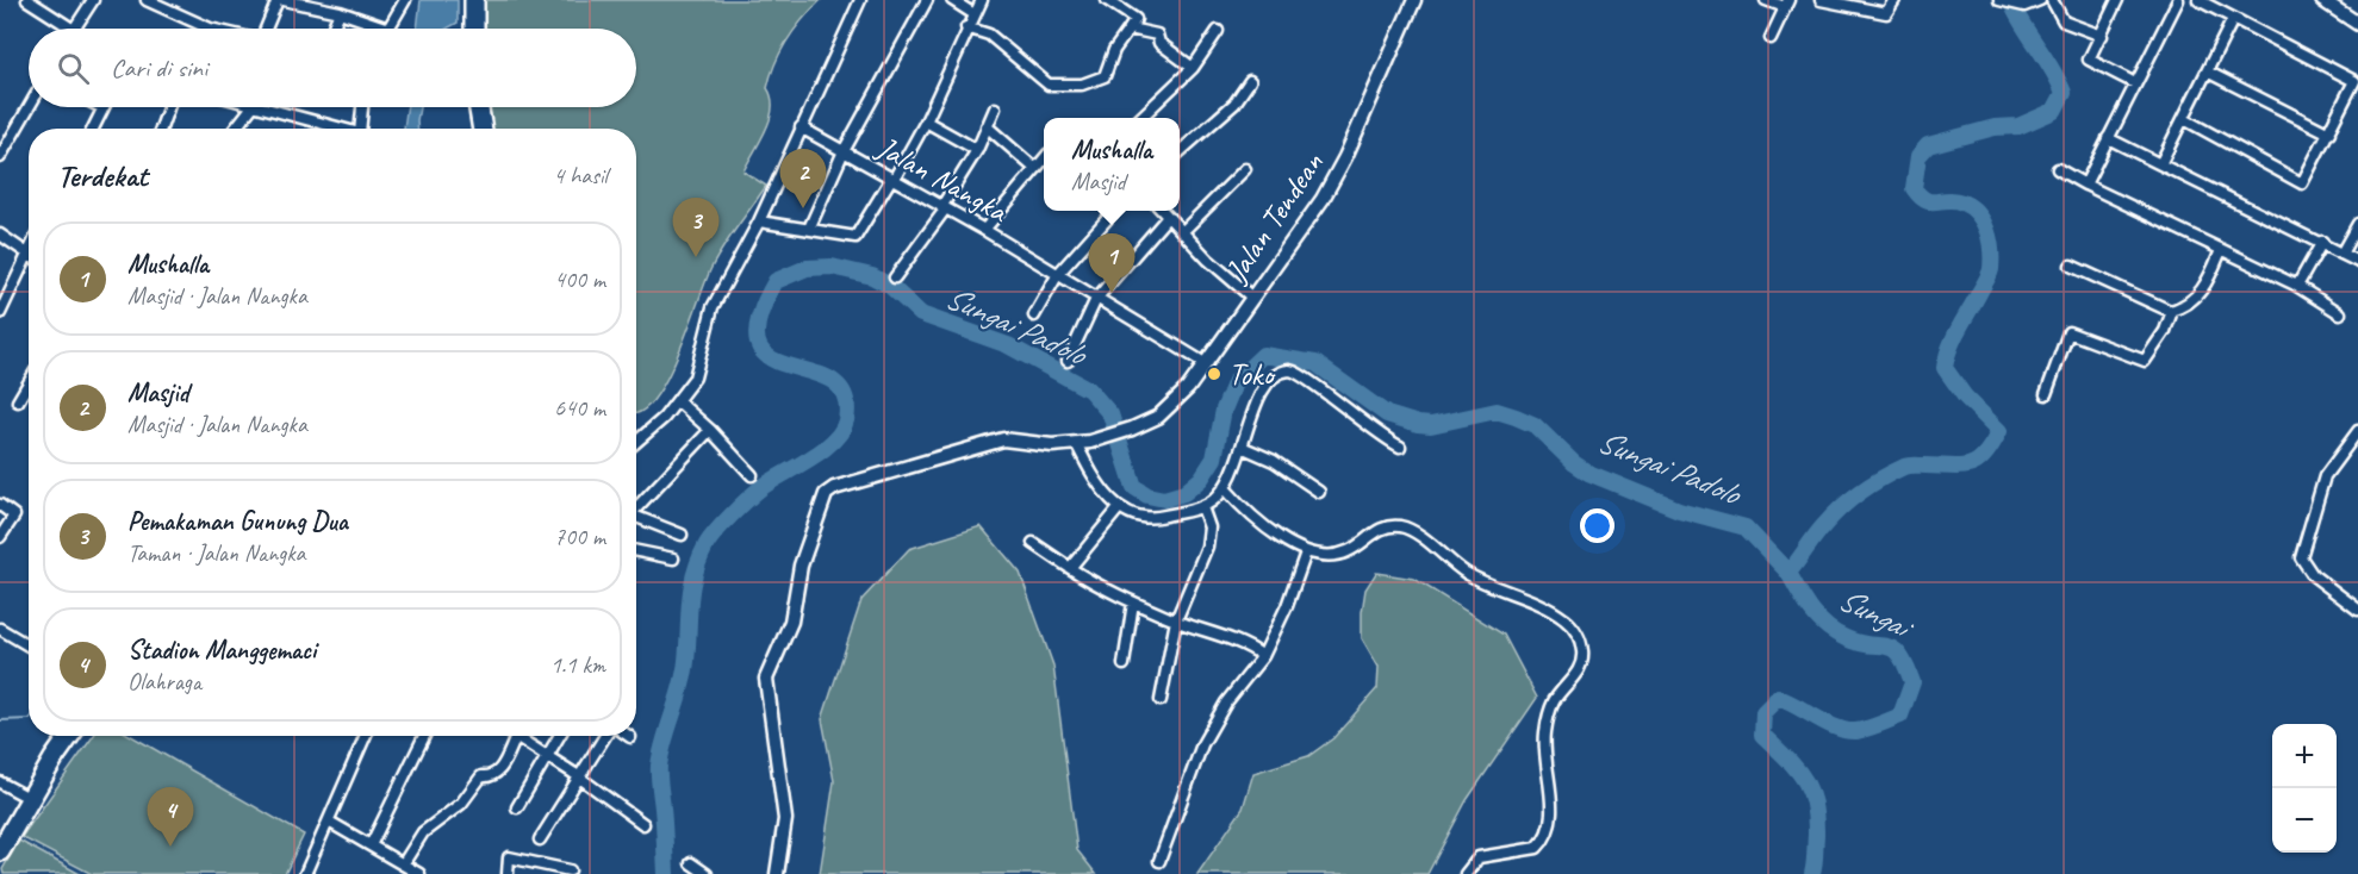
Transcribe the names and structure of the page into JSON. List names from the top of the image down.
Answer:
{
  "streets": {
    "street": ["Jalan Nangka", "Jalan Tendean"]
  },
  "crossings": [
    ["Jalan Nangka", "Jalan Tendean"]
  ],
  "water": ["Sungai Padolo", "Sungai"],
  "places": ["Toko"],
  "page": {
    "search": "Cari di sini",
    "popup": ["Mushalla", "Masjid"],
    "heading": ["Terdekat", "4 hasil"],
    "pins": [
      "2",
      "3",
      "1",
      "4"
    ],
    "list": [
      {
        "mark": "1",
        "name": "Mushalla",
        "note": "Masjid · Jalan Nangka",
        "value": "400 m"
      },
      {
        "mark": "2",
        "name": "Masjid",
        "note": "Masjid · Jalan Nangka",
        "value": "640 m"
      },
      {
        "mark": "3",
        "name": "Pemakaman Gunung Dua",
        "note": "Taman · Jalan Nangka",
        "value": "700 m"
      },
      {
        "mark": "4",
        "name": "Stadion Manggemaci",
        "note": "Olahraga",
        "value": "1.1 km"
      }
    ],
    "map_buttons": ["+", "−"]
  }
}
